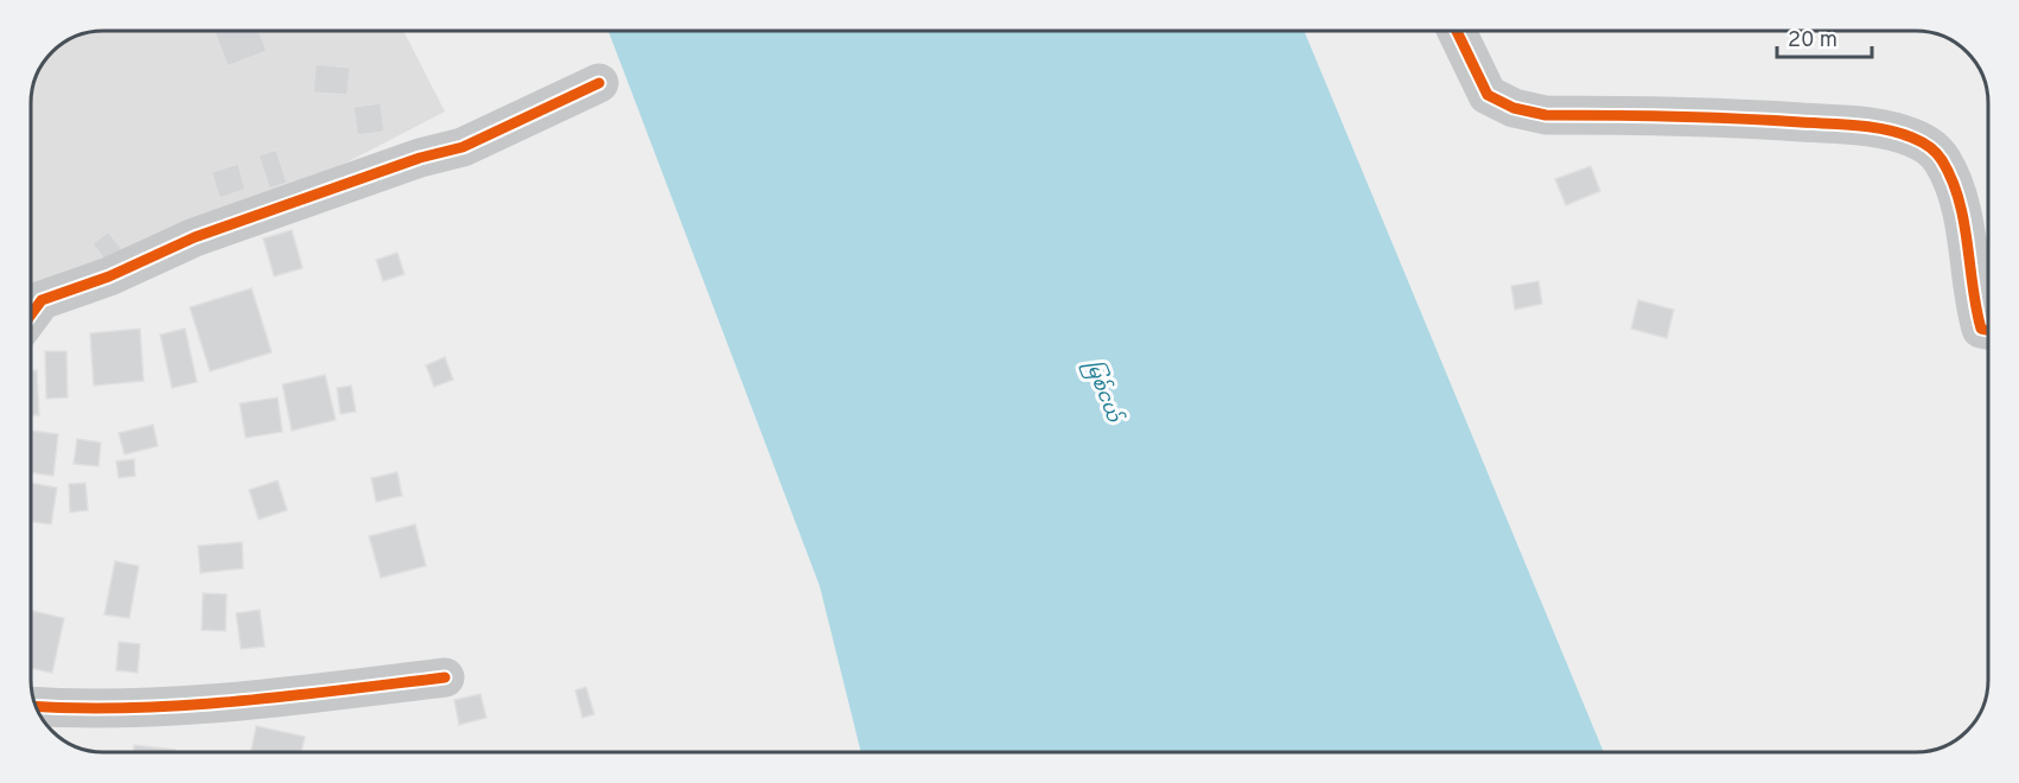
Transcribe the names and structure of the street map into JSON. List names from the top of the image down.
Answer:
{
  "water": ["မြစ်ငယ်"],
  "scale_bar": "20 m"
}
